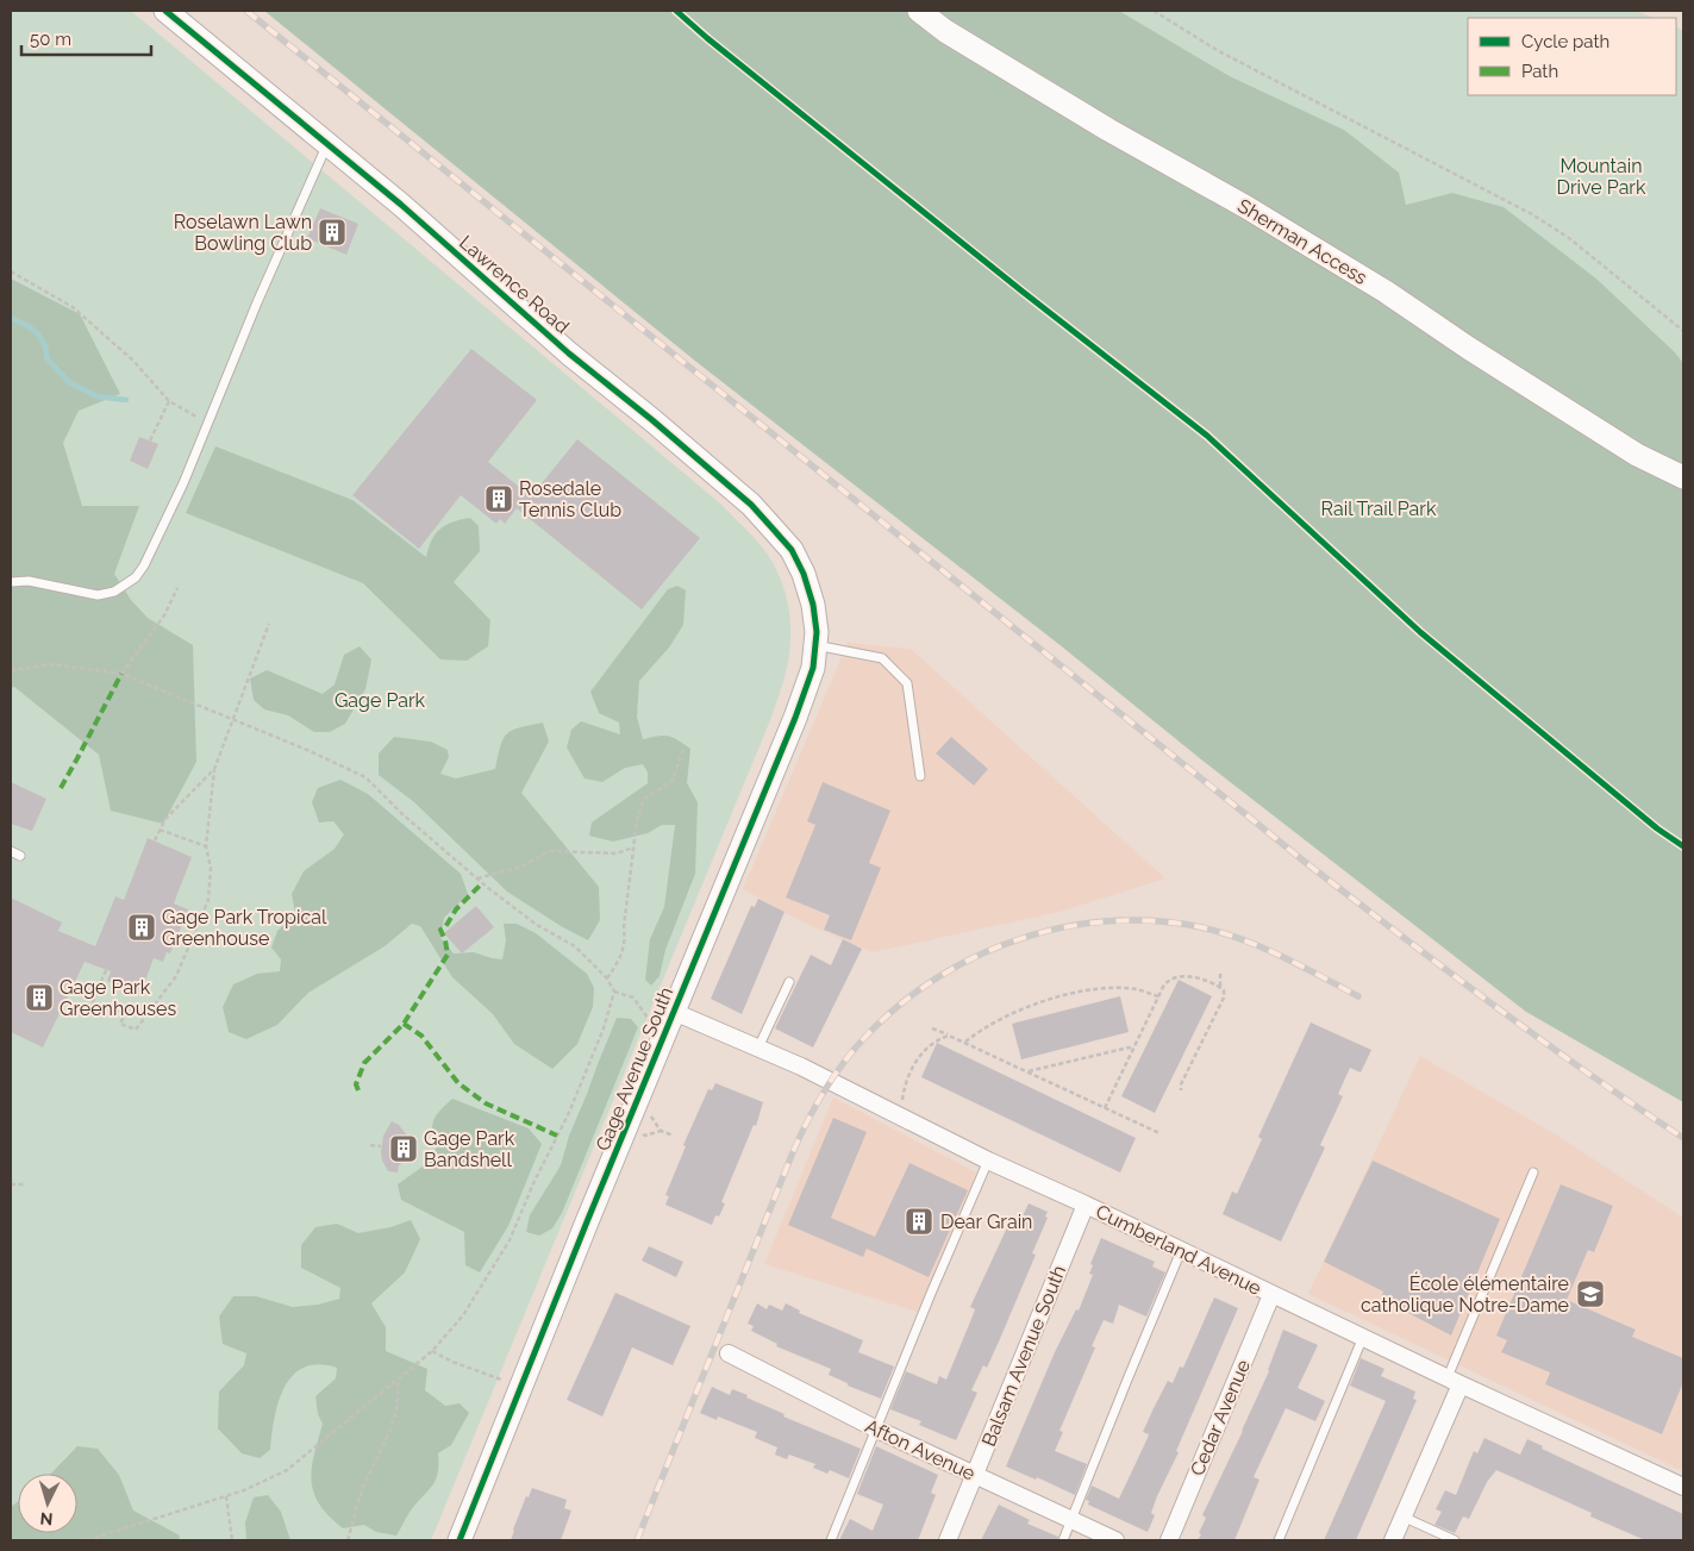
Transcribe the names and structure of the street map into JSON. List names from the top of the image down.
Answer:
{
  "streets": {
    "street": [
      "Sherman Access",
      "Lawrence Road",
      "Gage Avenue South",
      "Cumberland Avenue",
      "Balsam Avenue South",
      "Cedar Avenue",
      "Afton Avenue"
    ]
  },
  "crossings": [
    ["Lawrence Road", "Gage Avenue South"],
    ["Gage Avenue South", "Cumberland Avenue"],
    ["Cumberland Avenue", "Balsam Avenue South"],
    ["Cumberland Avenue", "Cedar Avenue"],
    ["Balsam Avenue South", "Afton Avenue"]
  ],
  "parks": ["Mountain Drive Park", "Rail Trail Park", "Gage Park"],
  "places": {
    "building": [
      "Roselawn Lawn Bowling Club",
      "Rosedale Tennis Club",
      "Gage Park Tropical Greenhouse",
      "Gage Park Greenhouses",
      "Gage Park Bandshell",
      "Dear Grain"
    ],
    "school or university": ["École élémentaire catholique Notre-Dame"]
  },
  "legend": ["Cycle path", "Path"],
  "scale_bar": "50 m",
  "north": "bottom"
}
